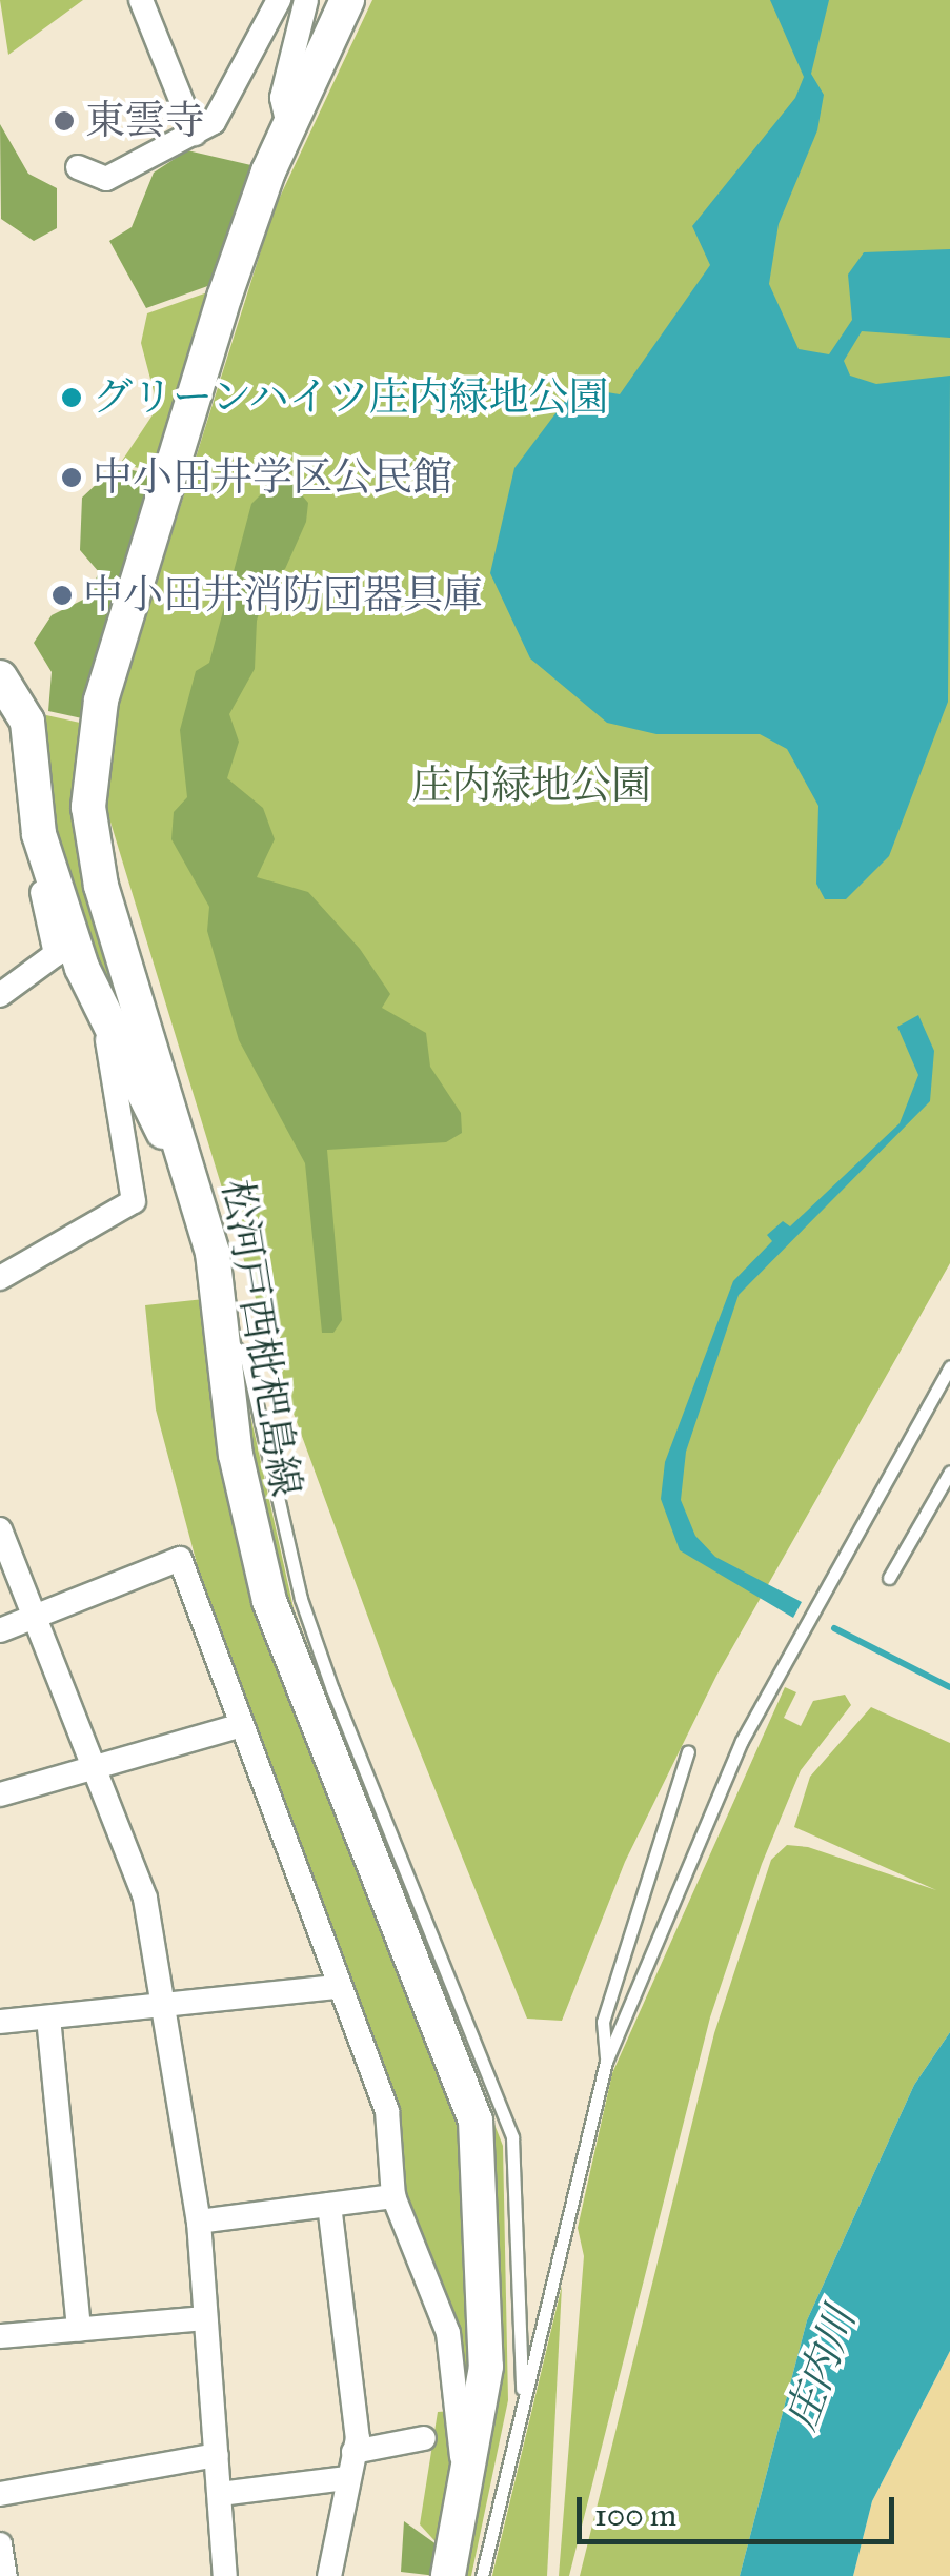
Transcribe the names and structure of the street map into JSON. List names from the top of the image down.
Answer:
{
  "streets": {
    "main road": ["松河戸西枇杷島線"]
  },
  "water": ["庄内川"],
  "parks": ["庄内緑地公園"],
  "places": [
    "東雲寺",
    "グリーンハイツ庄内緑地公園",
    "中小田井学区公民館",
    "中小田井消防団器具庫"
  ],
  "scale_bar": "100 m"
}
